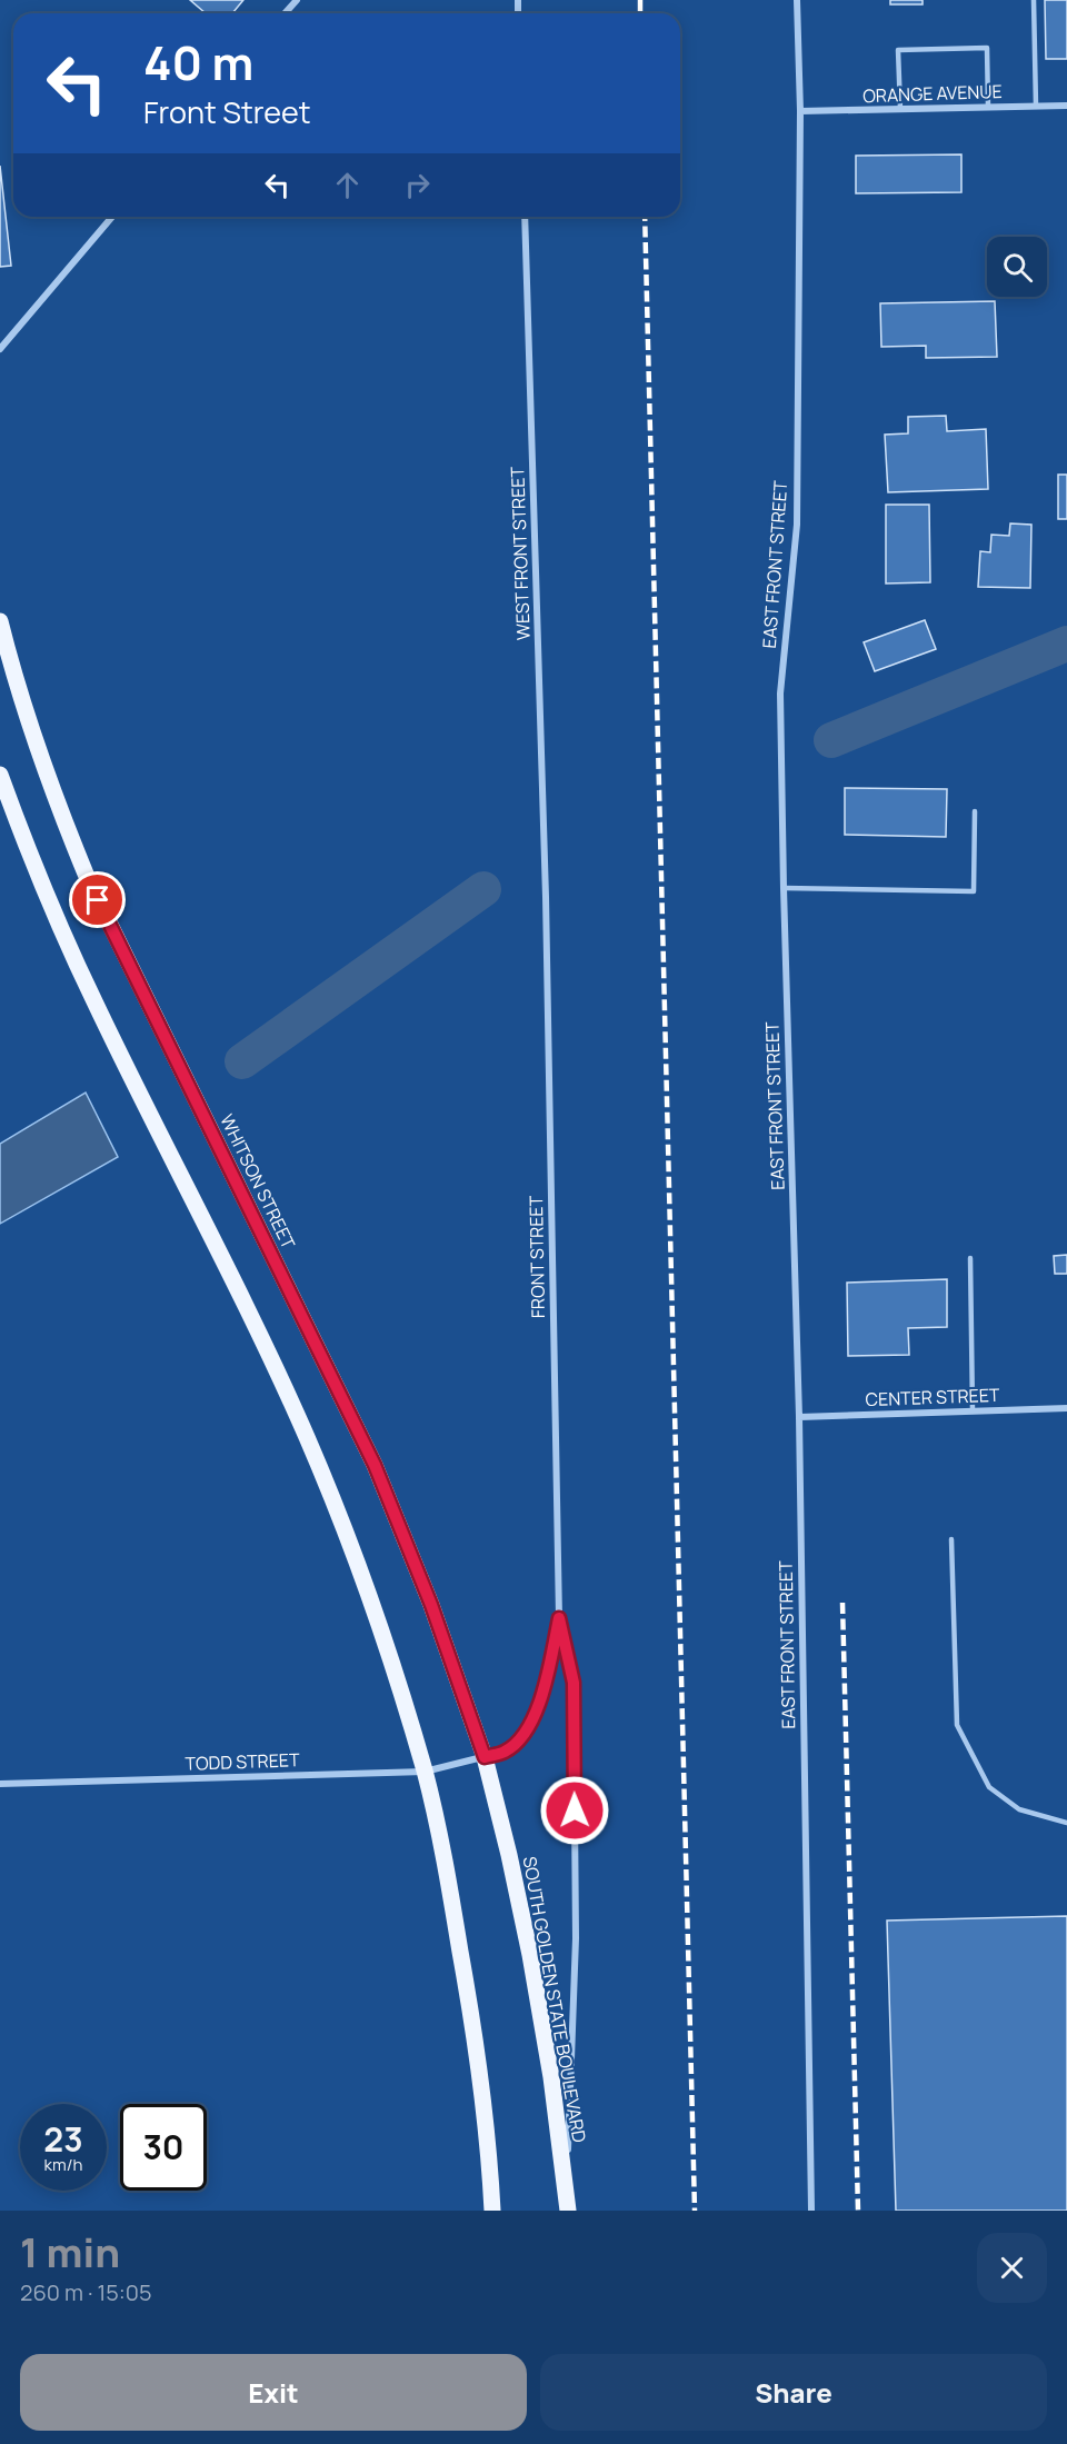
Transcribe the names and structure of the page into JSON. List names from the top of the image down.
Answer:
{
  "streets": {
    "main road": ["WHITSON STREET", "SOUTH GOLDEN STATE BOULEVARD"],
    "street": [
      "ORANGE AVENUE",
      "WEST FRONT STREET",
      "EAST FRONT STREET",
      "FRONT STREET",
      "CENTER STREET",
      "TODD STREET"
    ]
  },
  "crossings": [
    ["ORANGE AVENUE", "EAST FRONT STREET"],
    ["WEST FRONT STREET", "FRONT STREET"],
    ["EAST FRONT STREET", "CENTER STREET"],
    ["WHITSON STREET", "FRONT STREET"],
    ["WHITSON STREET", "TODD STREET"],
    ["WHITSON STREET", "SOUTH GOLDEN STATE BOULEVARD"],
    ["FRONT STREET", "TODD STREET"],
    ["FRONT STREET", "SOUTH GOLDEN STATE BOULEVARD"],
    ["TODD STREET", "SOUTH GOLDEN STATE BOULEVARD"]
  ],
  "page": {
    "turn": ["40 m", "Front Street"],
    "speed": "23 km/h",
    "limit": "30",
    "heading": ["1 min", "260 m · 15:05"],
    "buttons": ["Exit", "Share"]
  }
}
